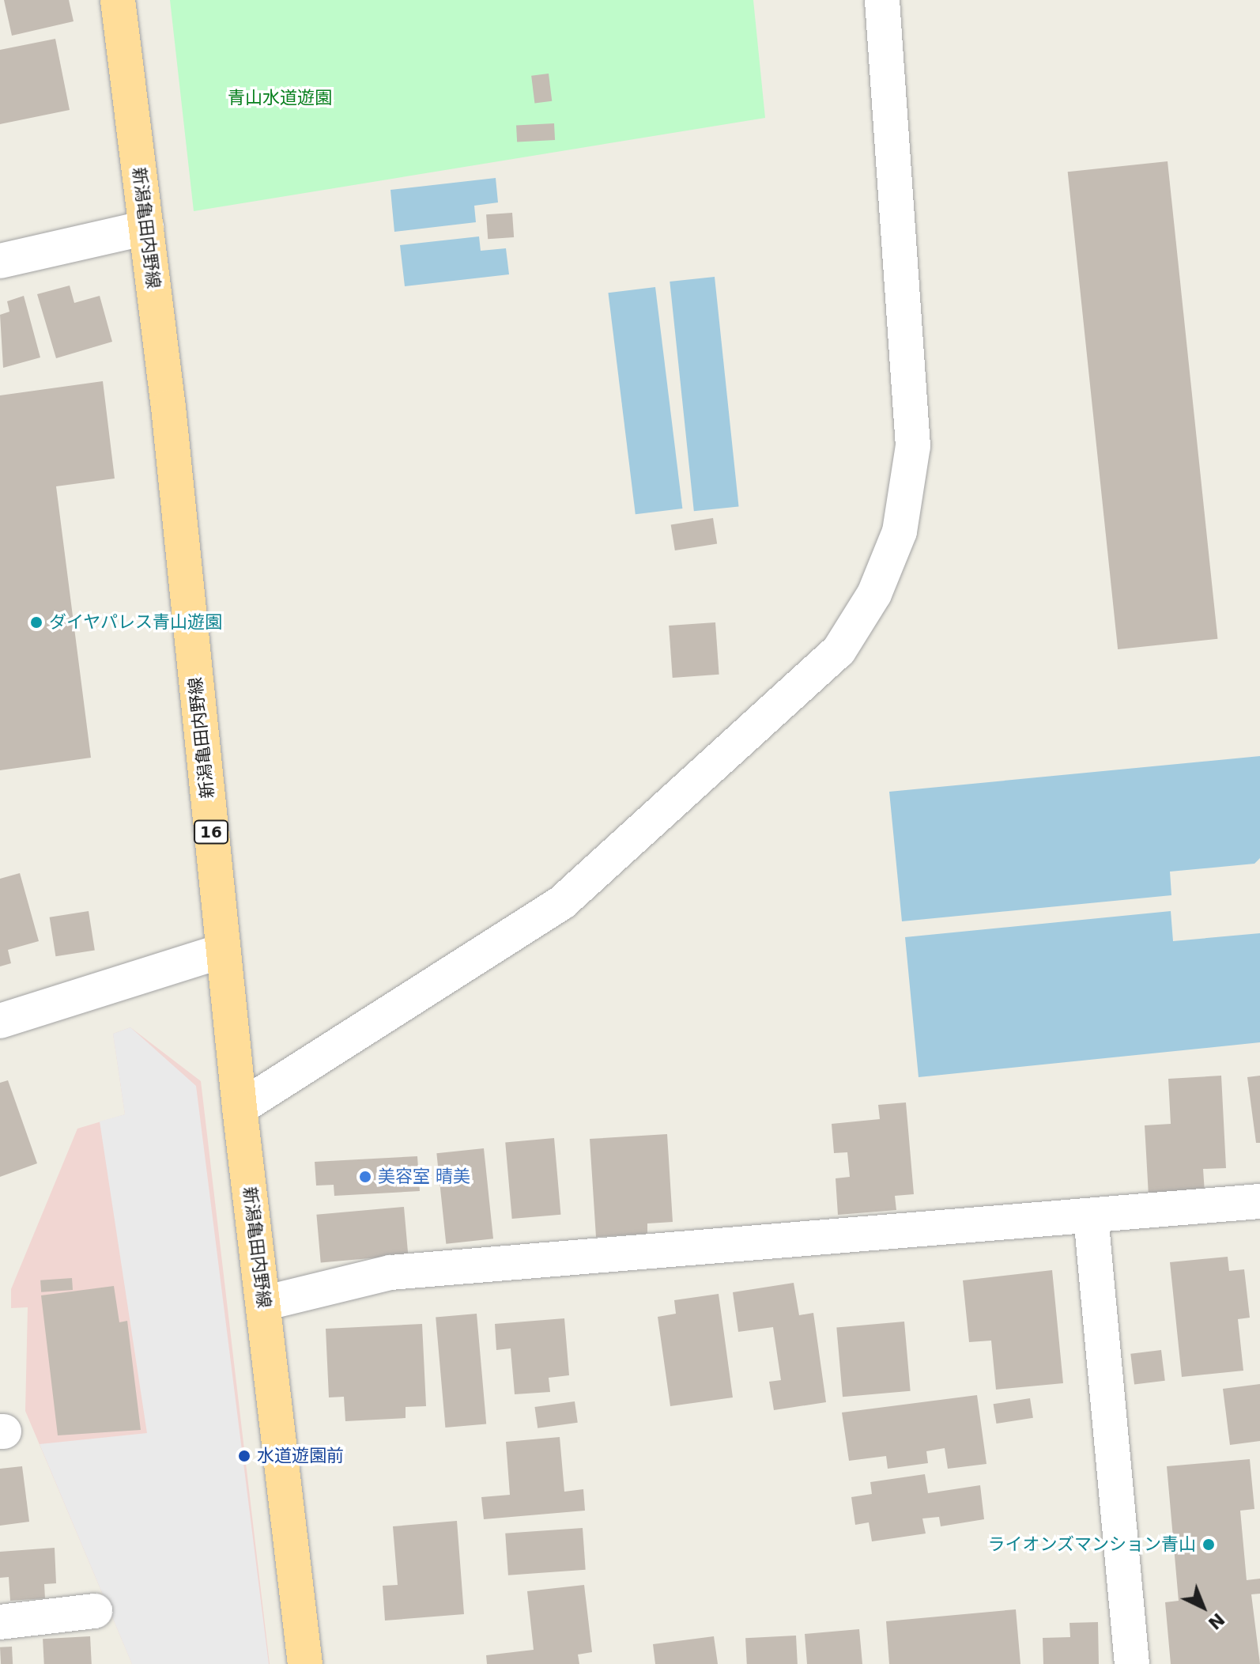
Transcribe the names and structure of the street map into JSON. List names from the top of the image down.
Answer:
{
  "streets": {
    "main road": ["新潟亀田内野線", "16"]
  },
  "parks": ["青山水道遊園"],
  "places": [
    "ダイヤパレス青山遊園",
    "美容室 晴美",
    "水道遊園前",
    "ライオンズマンション青山"
  ],
  "north": "bottom right"
}
